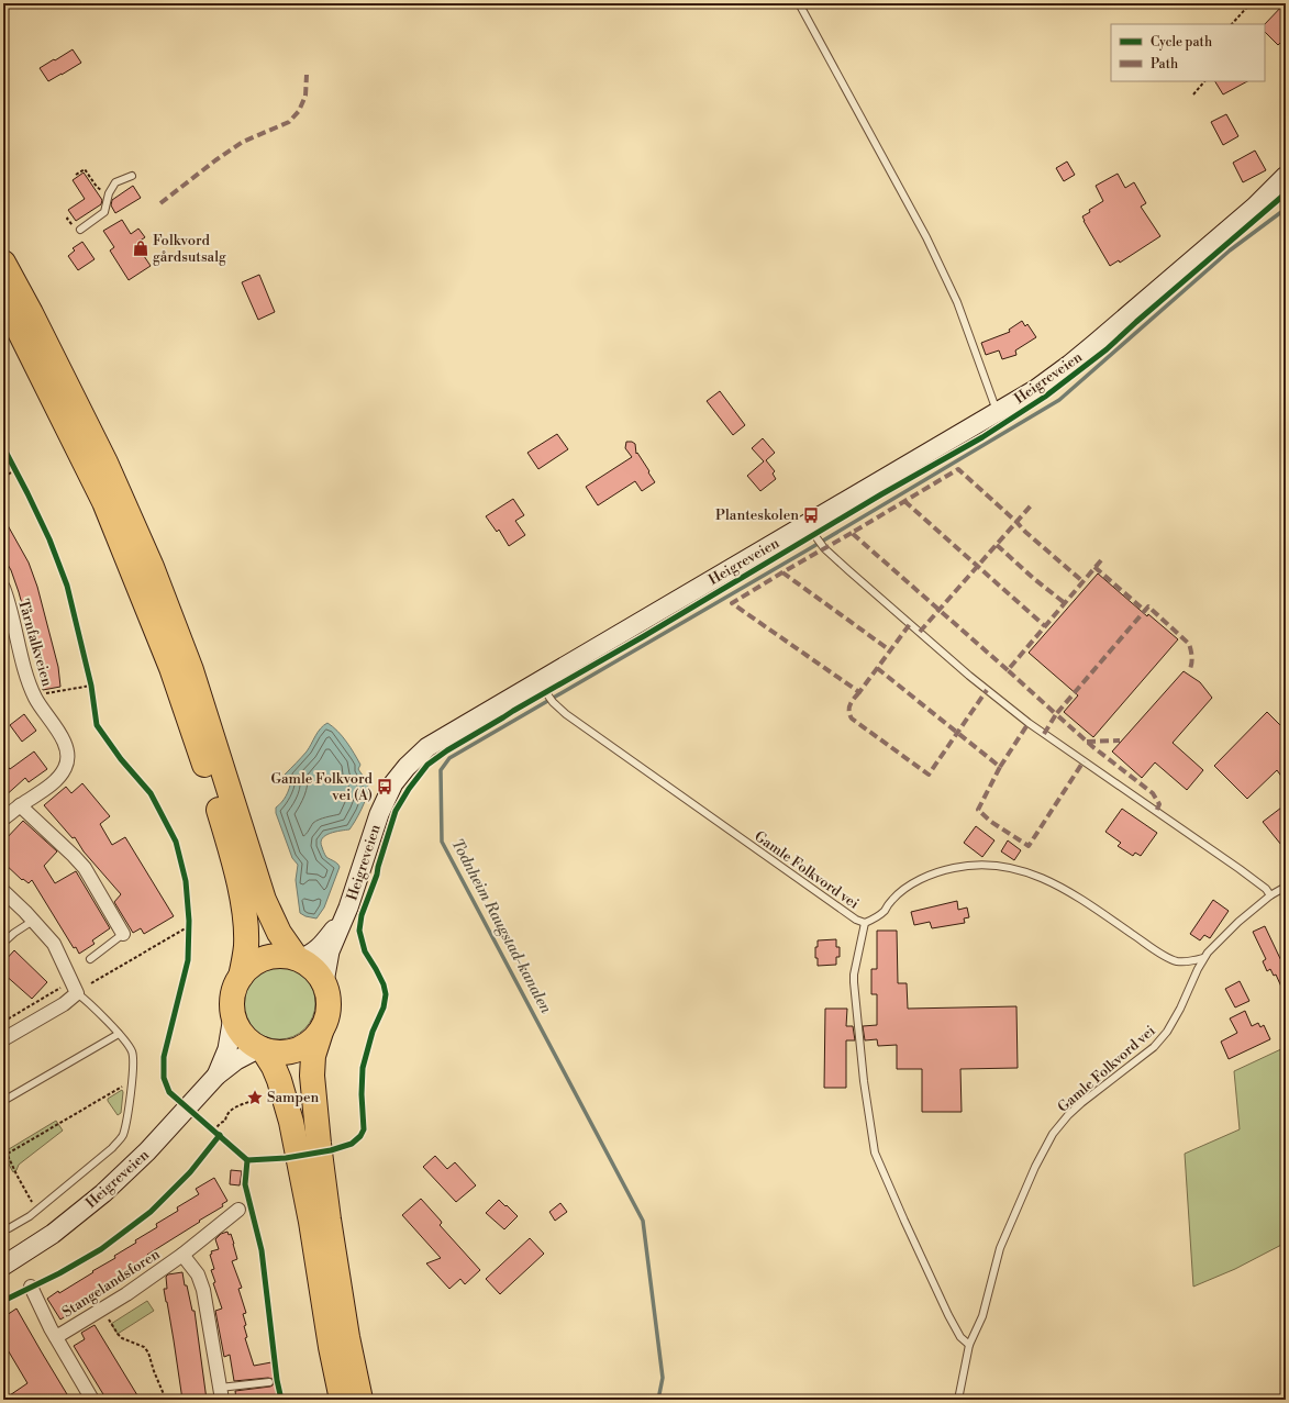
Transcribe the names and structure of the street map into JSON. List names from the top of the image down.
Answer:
{
  "streets": {
    "main road": ["Heigreveien"],
    "street": ["Tårnfalkveien", "Stangelandsforen"],
    "lane": ["Gamle Folkvord vei"]
  },
  "crossings": [
    ["Heigreveien", "Gamle Folkvord vei"]
  ],
  "water": ["Todnheim Raugstad-kanalen"],
  "places": {
    "shop": ["Folkvord gårdsutsalg"],
    "bus stop": ["Planteskolen", "Gamle Folkvord vei (A)"],
    "place": ["Sampen"]
  },
  "legend": ["Cycle path", "Path"]
}
